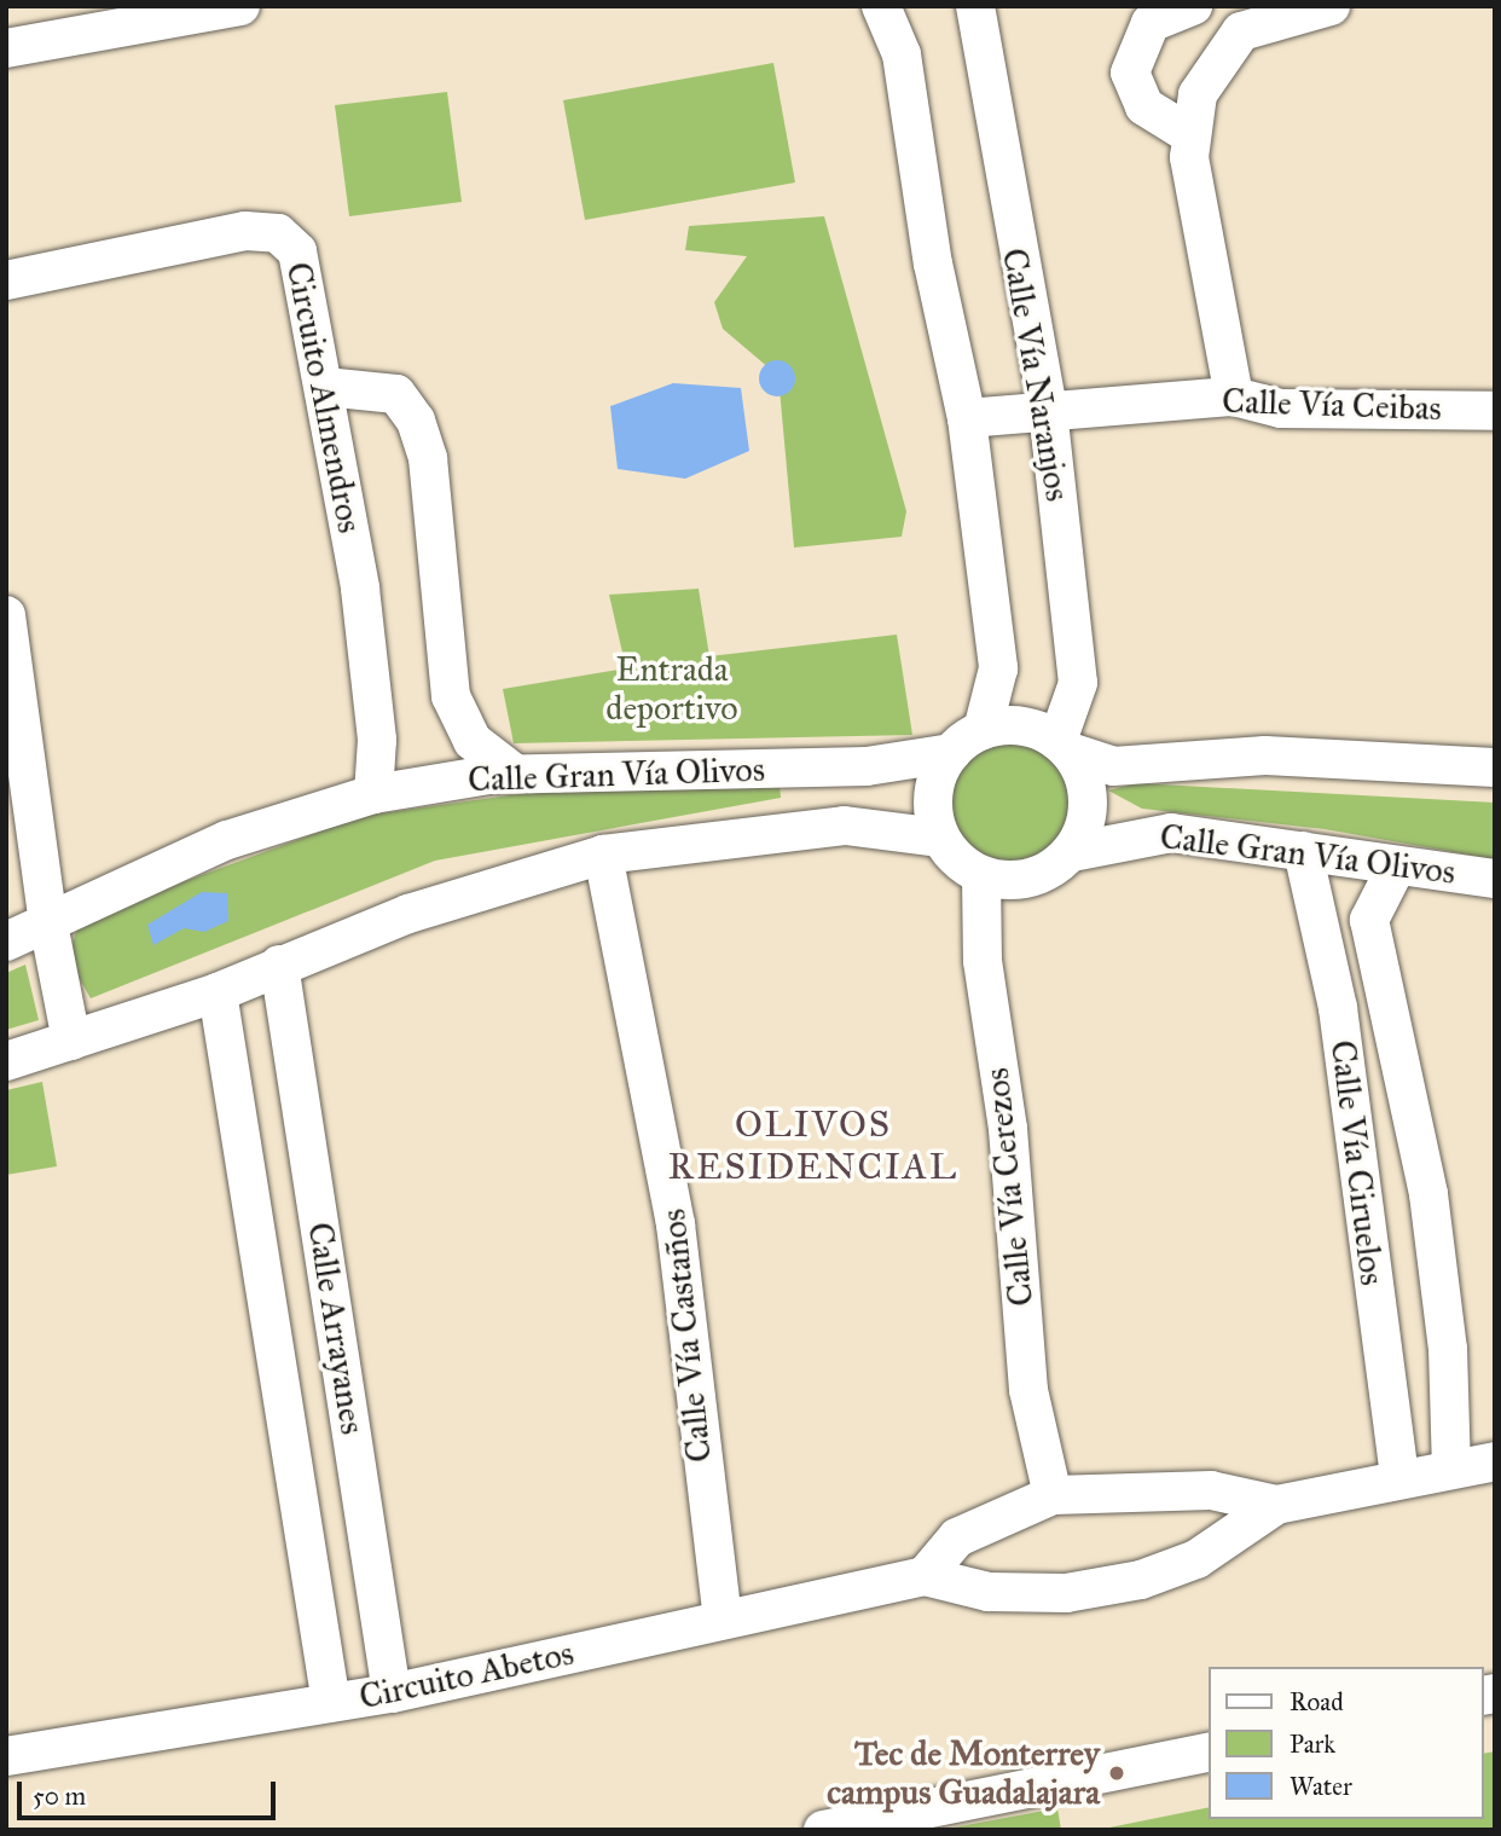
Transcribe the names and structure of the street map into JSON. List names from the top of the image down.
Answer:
{
  "streets": {
    "street": [
      "Calle Vía Naranjos",
      "Circuito Almendros",
      "Calle Vía Ceibas",
      "Calle Gran Vía Olivos",
      "Calle Vía Ciruelos",
      "Calle Vía Cerezos",
      "Calle Arrayanes",
      "Calle Vía Castaños",
      "Circuito Abetos"
    ]
  },
  "crossings": [
    ["Calle Vía Naranjos", "Calle Vía Ceibas"],
    ["Calle Vía Naranjos", "Calle Gran Vía Olivos"],
    ["Calle Vía Naranjos", "Calle Vía Cerezos"],
    ["Circuito Almendros", "Calle Gran Vía Olivos"],
    ["Calle Gran Vía Olivos", "Calle Vía Ciruelos"],
    ["Calle Gran Vía Olivos", "Calle Vía Cerezos"],
    ["Calle Gran Vía Olivos", "Calle Arrayanes"],
    ["Calle Gran Vía Olivos", "Calle Vía Castaños"],
    ["Calle Vía Ciruelos", "Circuito Abetos"],
    ["Calle Vía Cerezos", "Circuito Abetos"],
    ["Calle Arrayanes", "Circuito Abetos"],
    ["Calle Vía Castaños", "Circuito Abetos"]
  ],
  "districts": ["OLIVOS RESIDENCIAL"],
  "parks": ["Entrada deportivo"],
  "places": ["Tec de Monterrey campus Guadalajara"],
  "legend": ["Road", "Park", "Water"],
  "scale_bar": "50 m"
}
